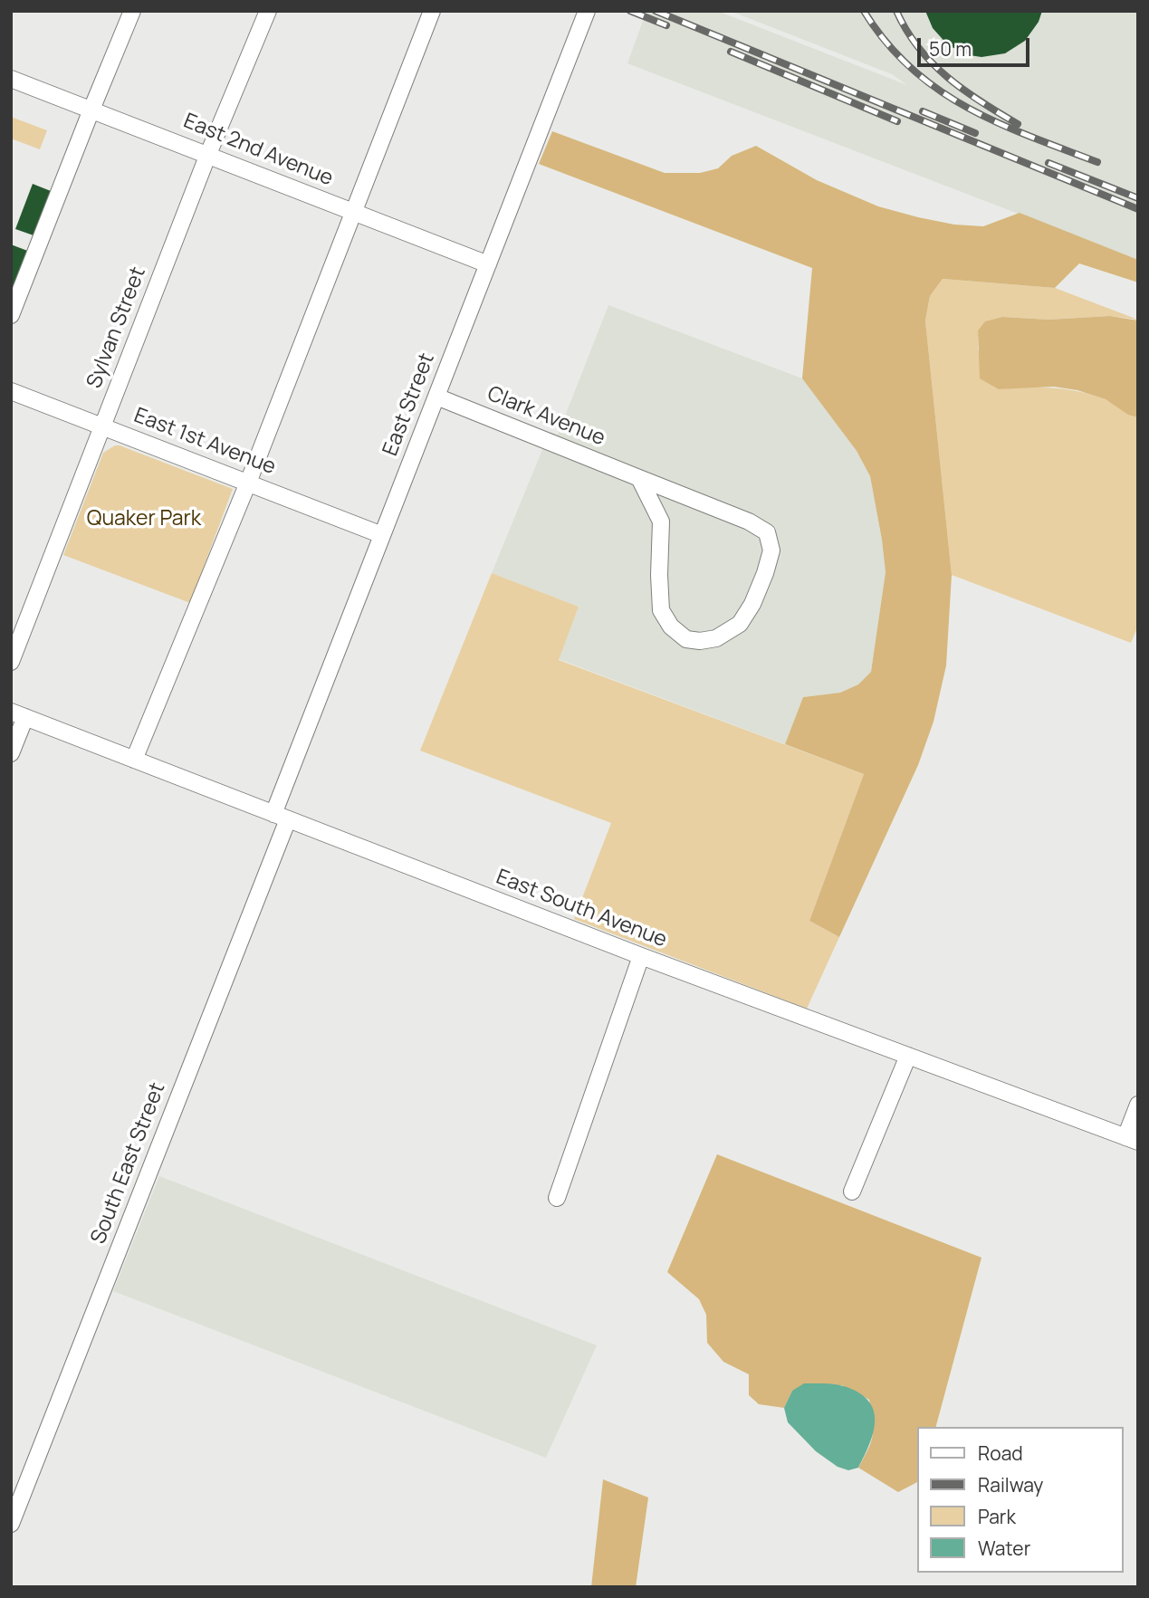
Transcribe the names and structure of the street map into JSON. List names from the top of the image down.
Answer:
{
  "streets": {
    "street": [
      "East 2nd Avenue",
      "Sylvan Street",
      "East Street",
      "Clark Avenue",
      "East 1st Avenue",
      "East South Avenue",
      "South East Street"
    ]
  },
  "crossings": [
    ["East 2nd Avenue", "Sylvan Street"],
    ["East 2nd Avenue", "East Street"],
    ["Sylvan Street", "East 1st Avenue"],
    ["East Street", "Clark Avenue"],
    ["East Street", "East 1st Avenue"],
    ["East Street", "East South Avenue"],
    ["East Street", "South East Street"],
    ["East South Avenue", "South East Street"]
  ],
  "parks": ["Quaker Park"],
  "legend": [
    "Road",
    "Railway",
    "Park",
    "Water"
  ],
  "scale_bar": "50 m"
}
